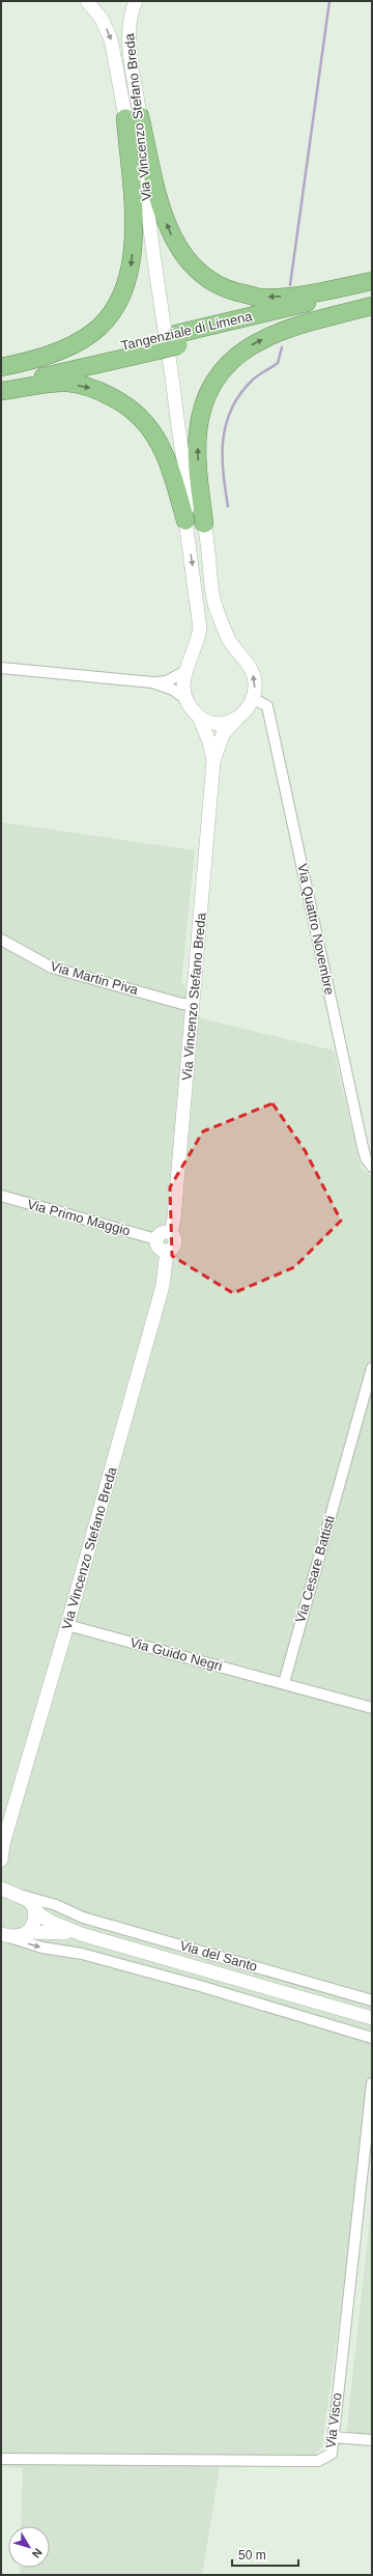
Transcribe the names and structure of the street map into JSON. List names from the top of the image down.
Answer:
{
  "streets": {
    "highway": ["Tangenziale di Limena"],
    "street": [
      "Via Vincenzo Stefano Breda",
      "Via Quattro Novembre",
      "Via Martin Piva",
      "Via Primo Maggio",
      "Via Cesare Battisti",
      "Via Guido Negri",
      "Via del Santo",
      "Via Visco"
    ]
  },
  "crossings": [
    ["Via Vincenzo Stefano Breda", "Via Quattro Novembre"],
    ["Via Vincenzo Stefano Breda", "Via Martin Piva"],
    ["Via Vincenzo Stefano Breda", "Via Primo Maggio"],
    ["Via Vincenzo Stefano Breda", "Via Guido Negri"],
    ["Via Cesare Battisti", "Via Guido Negri"]
  ],
  "scale_bar": "50 m",
  "north": "bottom right"
}
